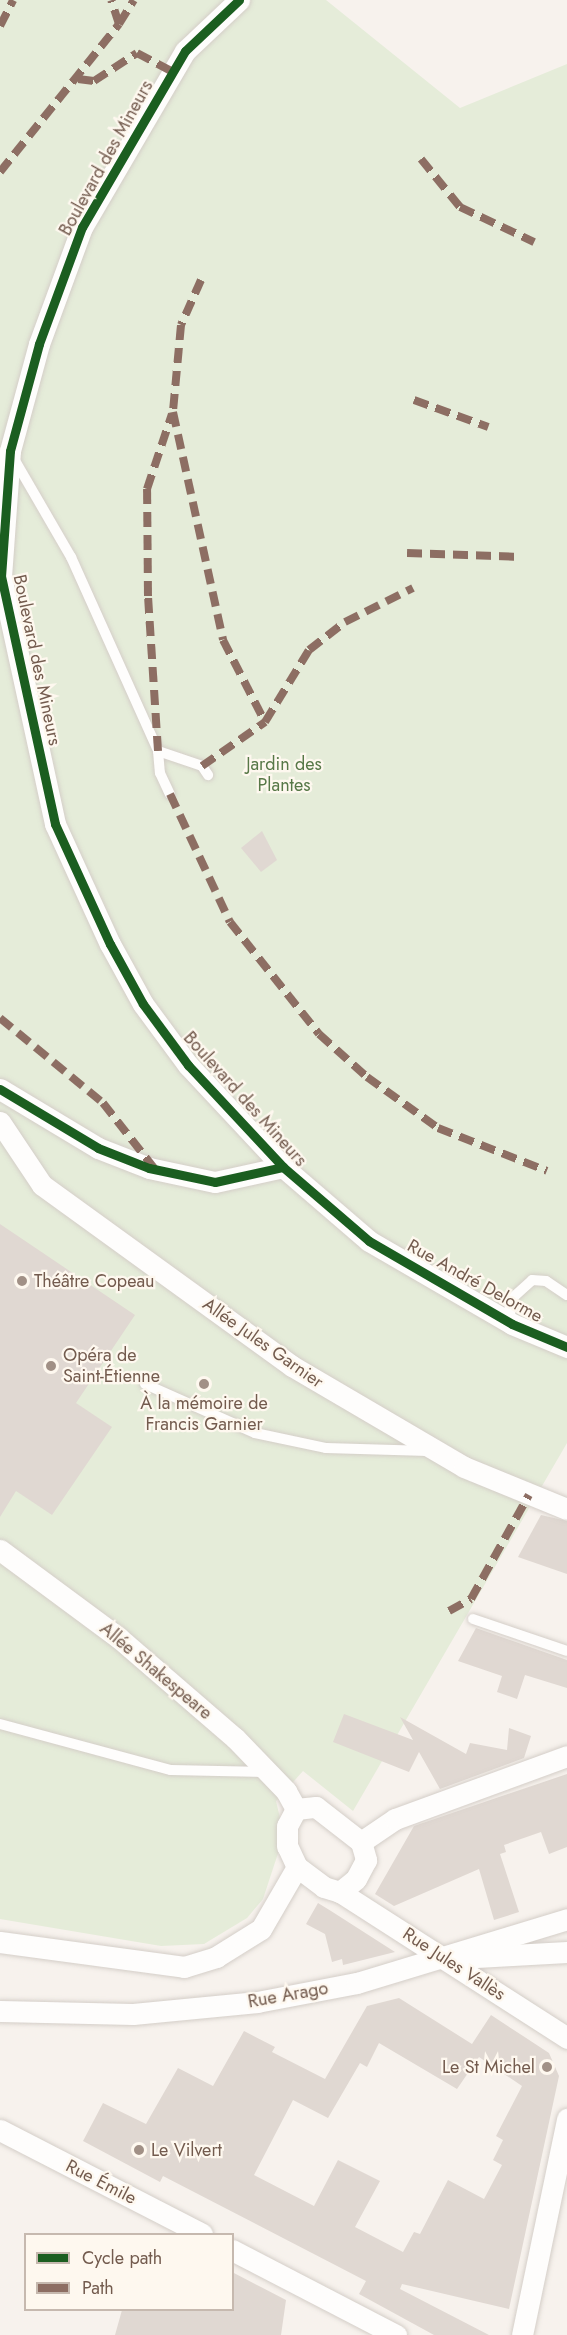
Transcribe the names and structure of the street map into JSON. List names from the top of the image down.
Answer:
{
  "streets": {
    "street": [
      "Boulevard des Mineurs",
      "Rue André Delorme",
      "Allée Jules Garnier",
      "Allée Shakespeare",
      "Rue Jules Vallès",
      "Rue Arago",
      "Rue Émile"
    ]
  },
  "crossings": [
    ["Boulevard des Mineurs", "Rue André Delorme"],
    ["Allée Shakespeare", "Rue Jules Vallès"],
    ["Rue Jules Vallès", "Rue Arago"]
  ],
  "parks": ["Jardin des Plantes"],
  "places": [
    "Théâtre Copeau",
    "Opéra de Saint-Étienne",
    "À la mémoire de Francis Garnier",
    "Le St Michel",
    "Le Vilvert"
  ],
  "legend": ["Cycle path", "Path"]
}
